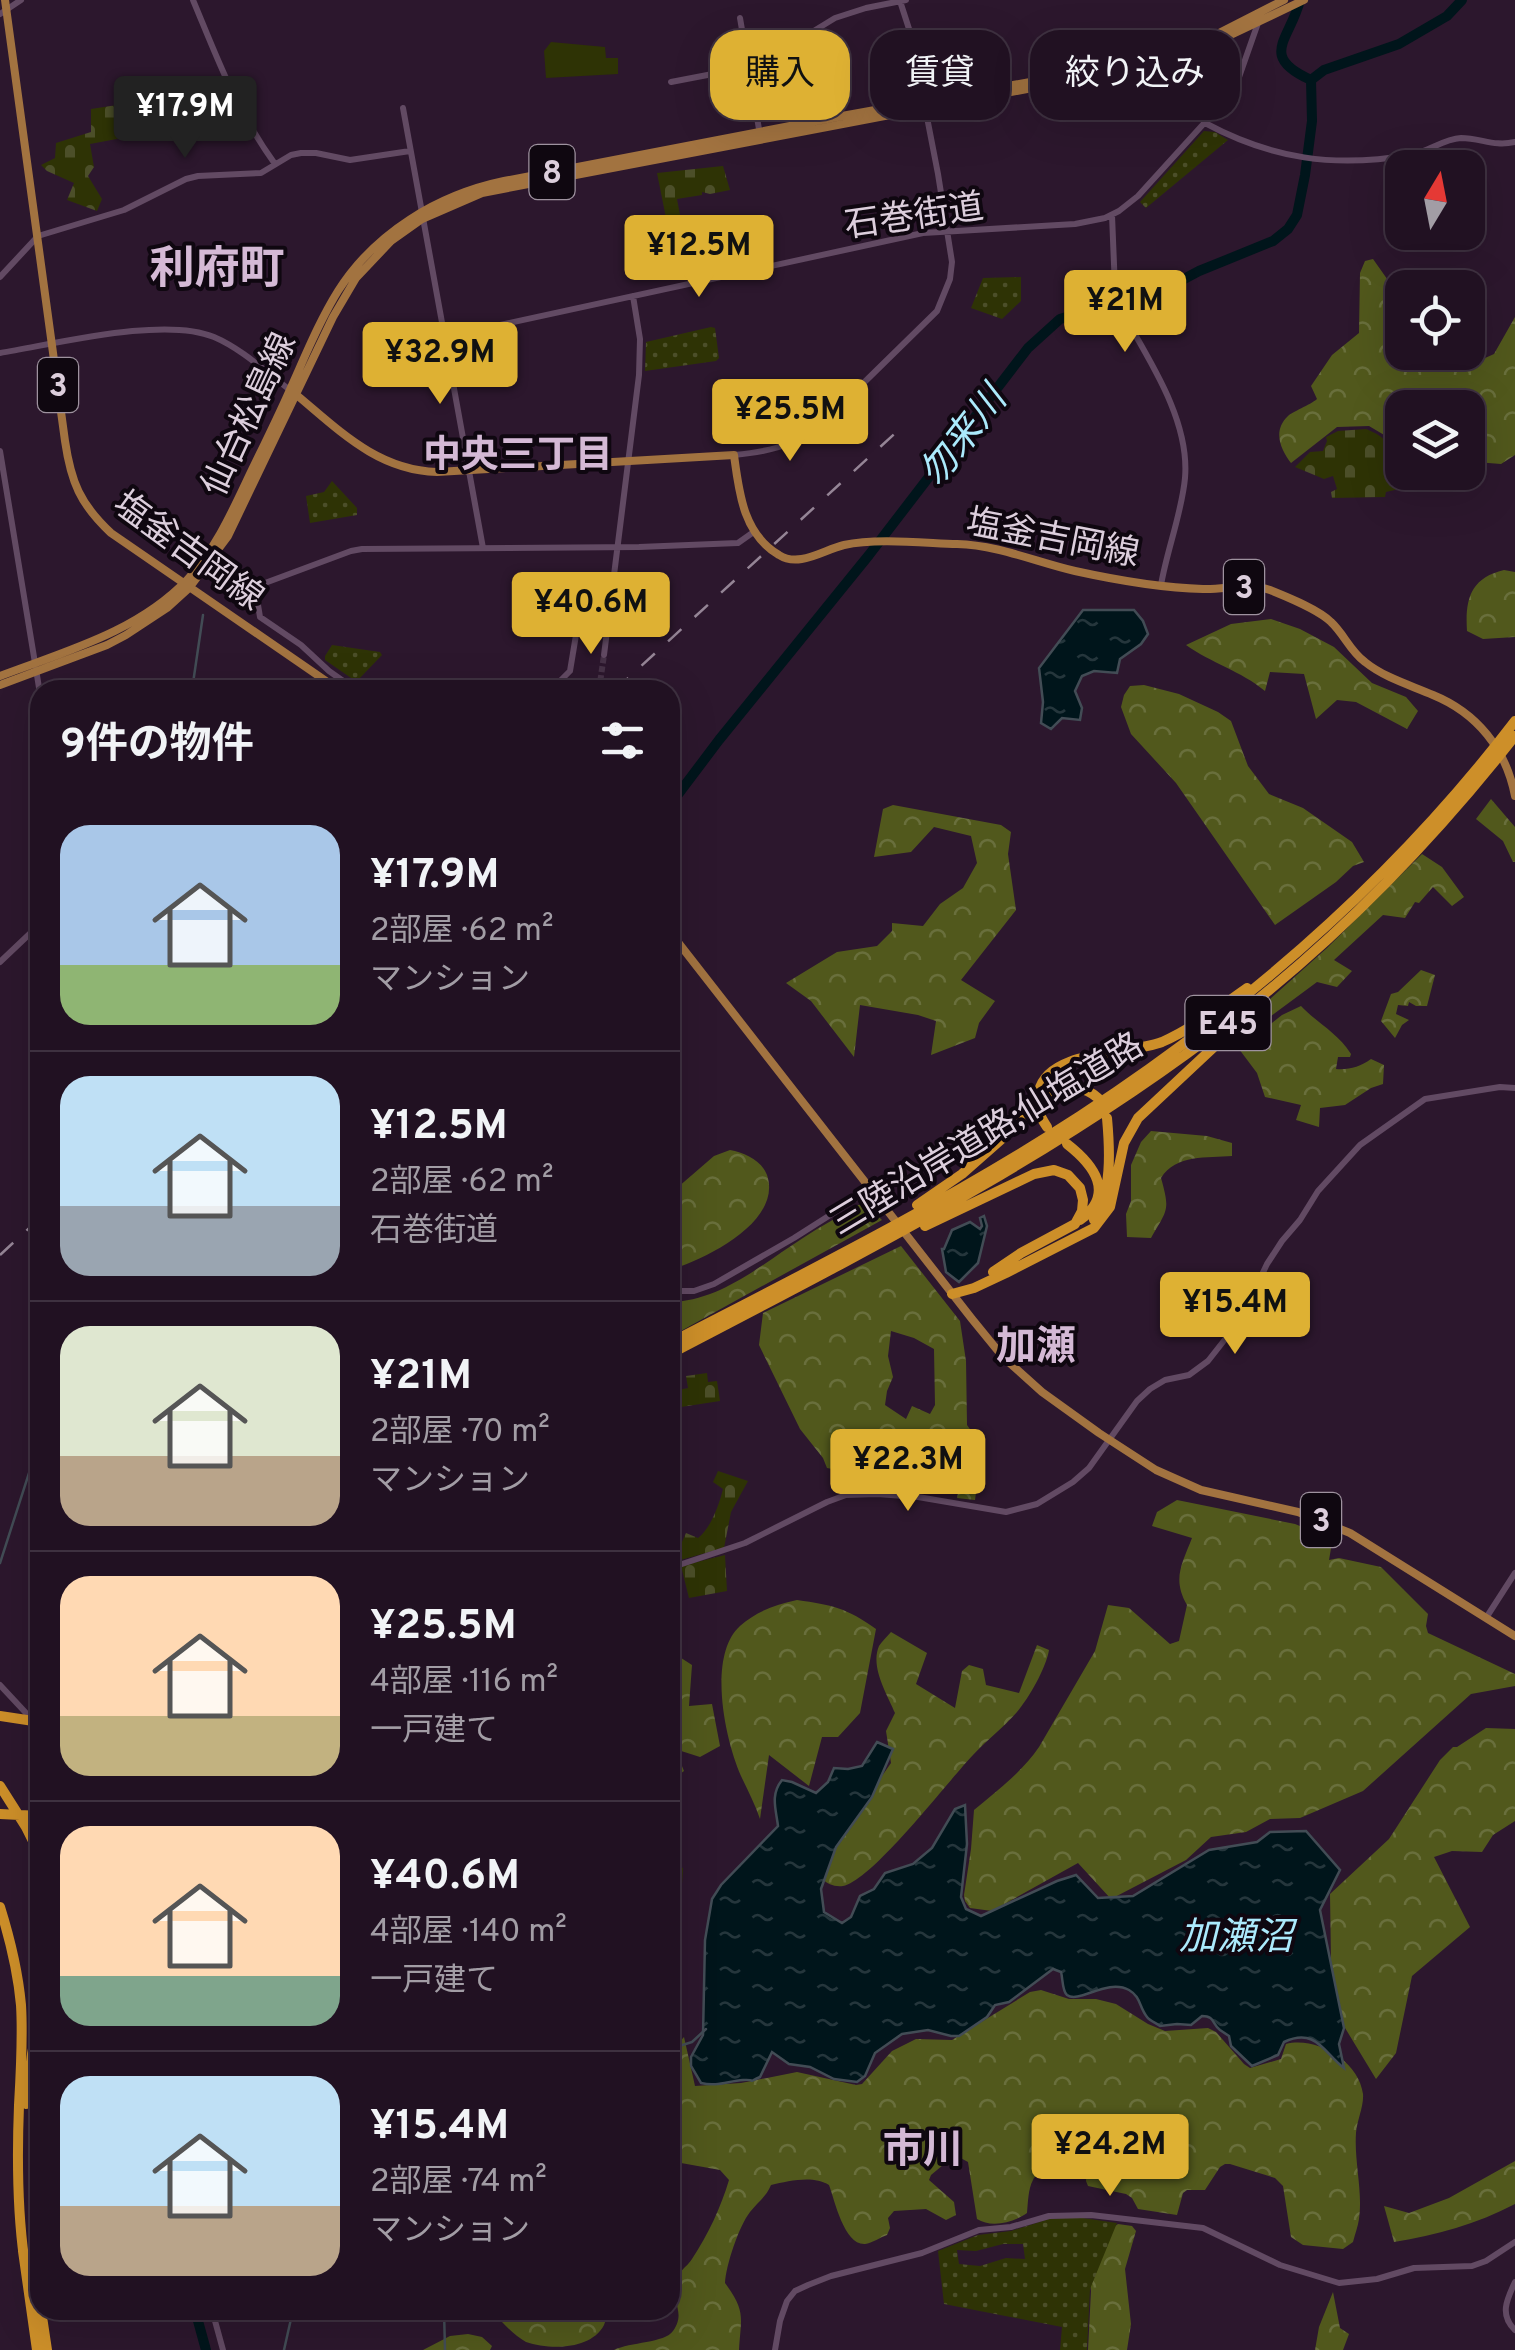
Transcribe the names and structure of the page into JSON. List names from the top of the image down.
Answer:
{
  "streets": {
    "highway": ["E45", "三陸沿岸道路;仙塩道路"],
    "main road": [
      "8",
      "3",
      "仙台松島線",
      "塩釜吉岡線"
    ],
    "street": ["石巻街道"]
  },
  "crossings": [
    ["8", "仙台松島線"],
    ["石巻街道", "仙台松島線"],
    ["仙台松島線", "塩釜吉岡線"]
  ],
  "districts": [
    "利府町",
    "中央三丁目",
    "加瀬",
    "市川"
  ],
  "water": ["勿来川", "加瀬沼"],
  "north": "top",
  "page": {
    "chip": ["購入", "賃貸", "絞り込み"],
    "price": [
      "¥17.9M",
      "¥12.5M",
      "¥21M",
      "¥32.9M",
      "¥25.5M",
      "¥40.6M",
      "¥15.4M",
      "¥22.3M",
      "¥24.2M"
    ],
    "heading": "9件の物件",
    "list": [
      {
        "name": "¥17.9M",
        "note": "2部屋 · 62 m² · マンション"
      },
      {
        "name": "¥12.5M",
        "note": "2部屋 · 62 m² · 石巻街道"
      },
      {
        "name": "¥21M",
        "note": "2部屋 · 70 m² · マンション"
      },
      {
        "name": "¥25.5M",
        "note": "4部屋 · 116 m² · 一戸建て"
      },
      {
        "name": "¥40.6M",
        "note": "4部屋 · 140 m² · 一戸建て"
      },
      {
        "name": "¥15.4M",
        "note": "2部屋 · 74 m² · マンション"
      }
    ]
  }
}
